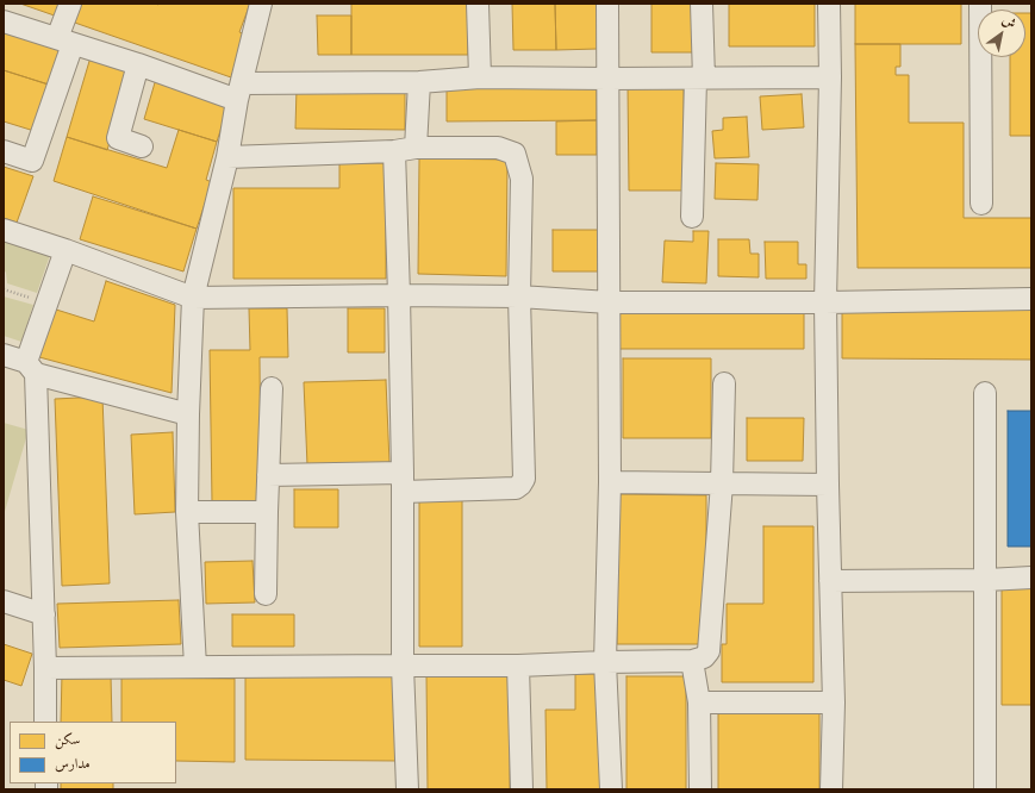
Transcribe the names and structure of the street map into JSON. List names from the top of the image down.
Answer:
{
  "legend": ["سكن", "مدارس"],
  "north": "top right"
}
